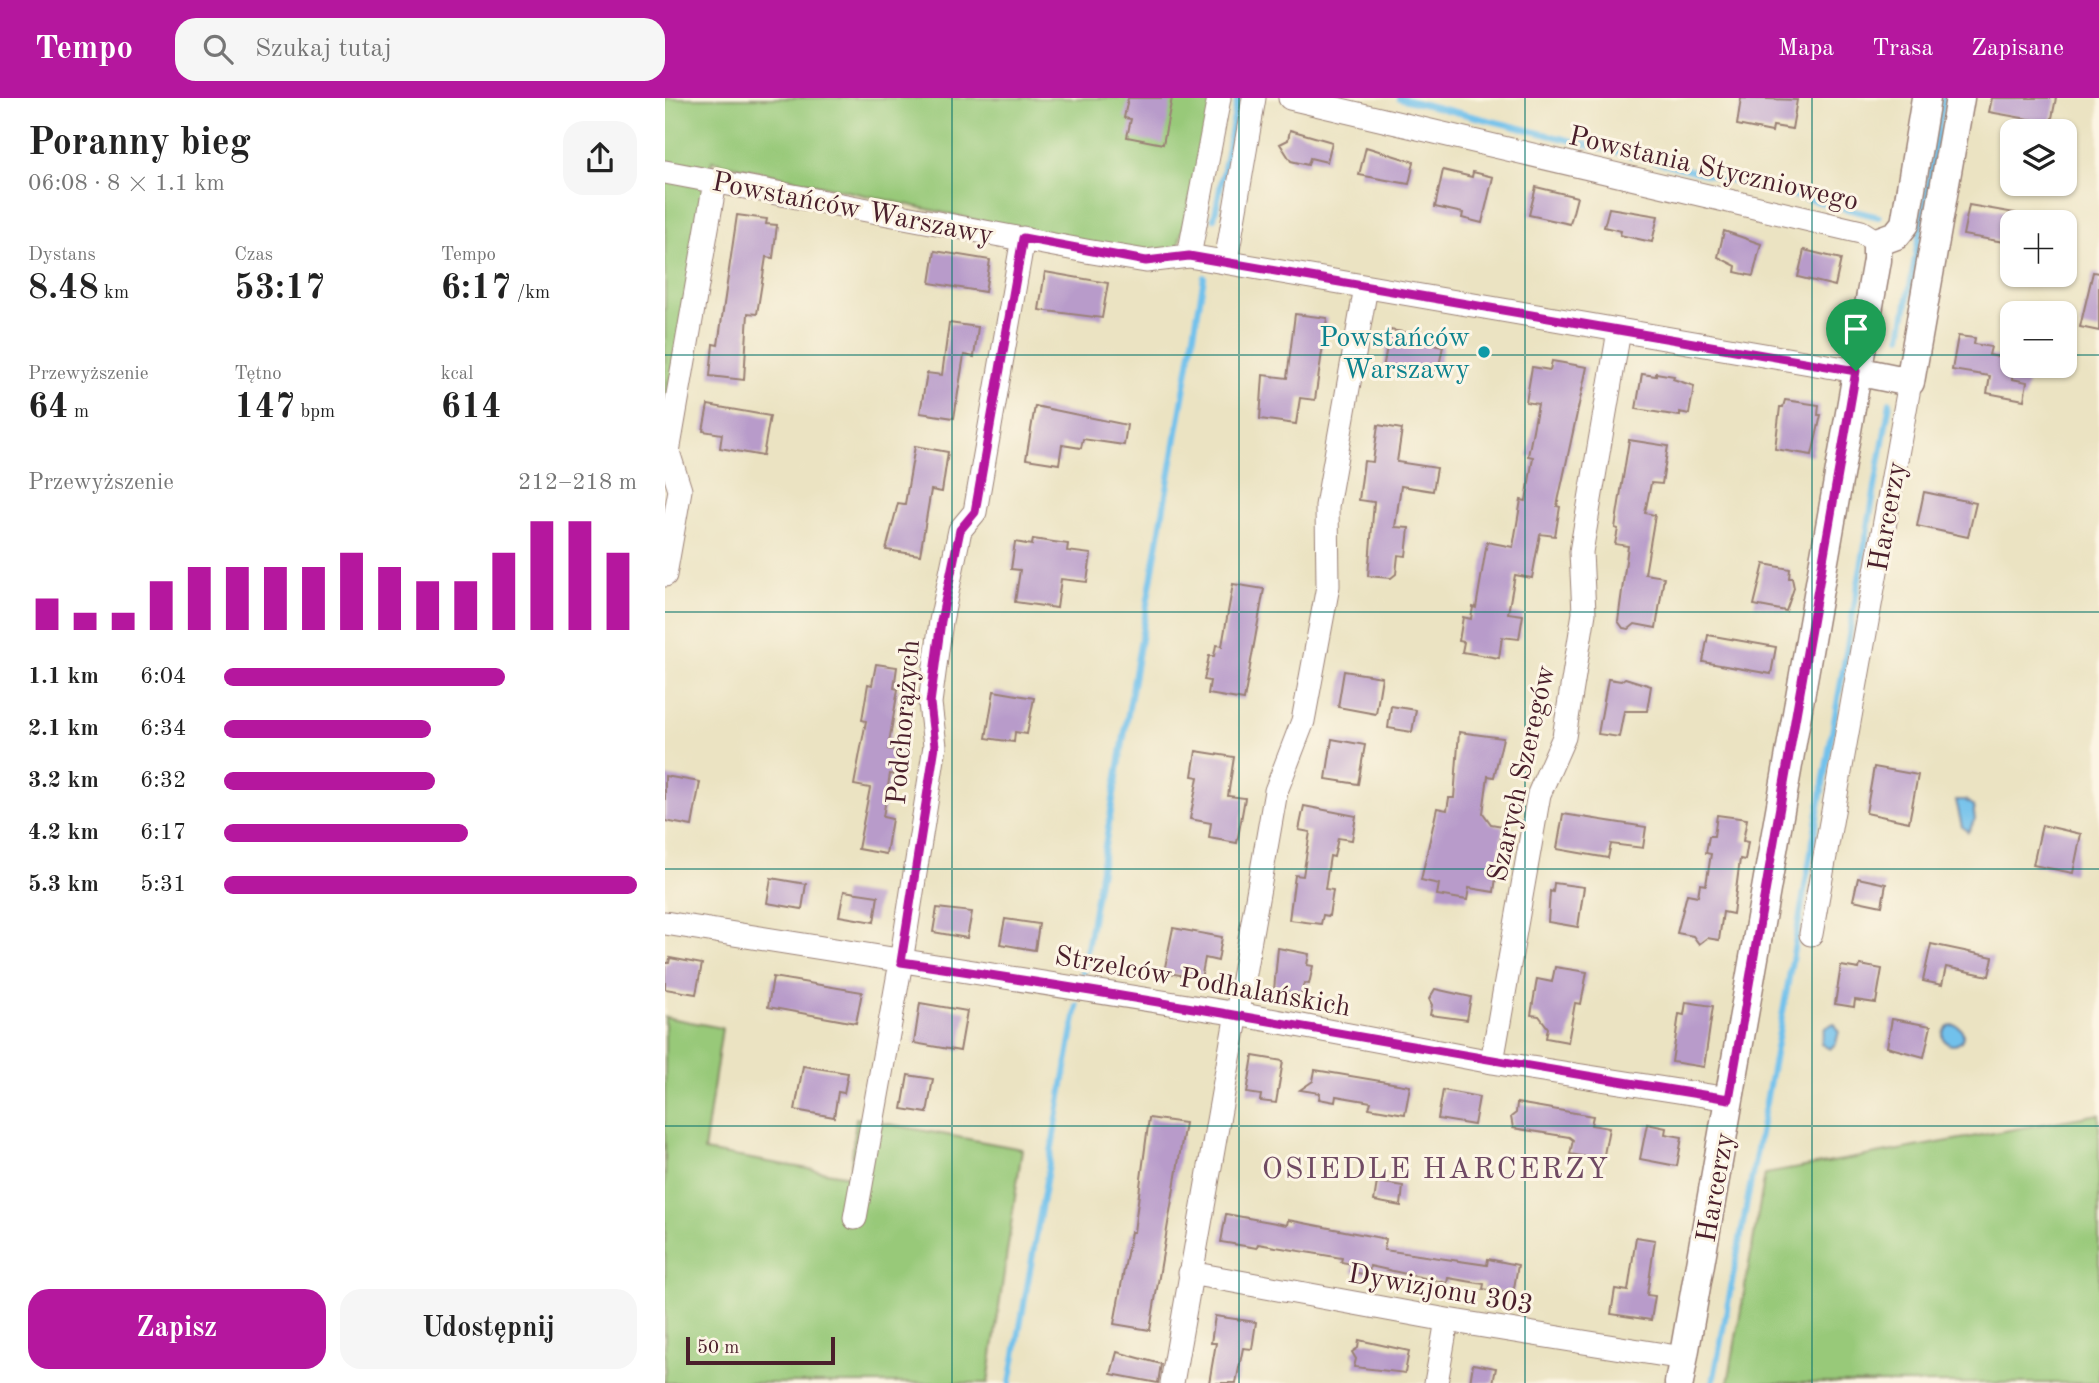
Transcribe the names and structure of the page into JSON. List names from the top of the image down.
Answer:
{
  "streets": {
    "street": [
      "Powstania Styczniowego",
      "Powstańców Warszawy",
      "Harcerzy",
      "Podchorążych",
      "Szarych Szeregów",
      "Strzelców Podhalańskich",
      "Dywizjonu 303"
    ]
  },
  "crossings": [
    ["Powstania Styczniowego", "Harcerzy"],
    ["Powstańców Warszawy", "Harcerzy"],
    ["Powstańców Warszawy", "Podchorążych"],
    ["Powstańców Warszawy", "Szarych Szeregów"],
    ["Harcerzy", "Strzelców Podhalańskich"],
    ["Harcerzy", "Dywizjonu 303"],
    ["Podchorążych", "Strzelców Podhalańskich"],
    ["Szarych Szeregów", "Strzelców Podhalańskich"]
  ],
  "districts": ["OSIEDLE HARCERZY"],
  "places": ["Powstańców Warszawy"],
  "scale_bar": "50 m",
  "page": {
    "header": "Tempo",
    "search": "Szukaj tutaj",
    "nav": ["Mapa", "Trasa", "Zapisane"],
    "heading": ["Poranny bieg", "06:08 · 8 × 1.1 km"],
    "map_buttons": ["+", "−"],
    "stats": [
      ["Dystans", "8.48 km"],
      ["Czas", "53:17"],
      ["Tempo", "6:17 /km"],
      ["Przewyższenie", "64 m"],
      ["Tętno", "147 bpm"],
      ["kcal", "614"]
    ],
    "chart": ["Przewyższenie", "212–218 m"],
    "list": [
      {
        "name": "1.1 km",
        "note": "6:04"
      },
      {
        "name": "2.1 km",
        "note": "6:34"
      },
      {
        "name": "3.2 km",
        "note": "6:32"
      },
      {
        "name": "4.2 km",
        "note": "6:17"
      },
      {
        "name": "5.3 km",
        "note": "5:31"
      }
    ],
    "buttons": ["Zapisz", "Udostępnij"],
    "scale": "50 m"
  }
}
